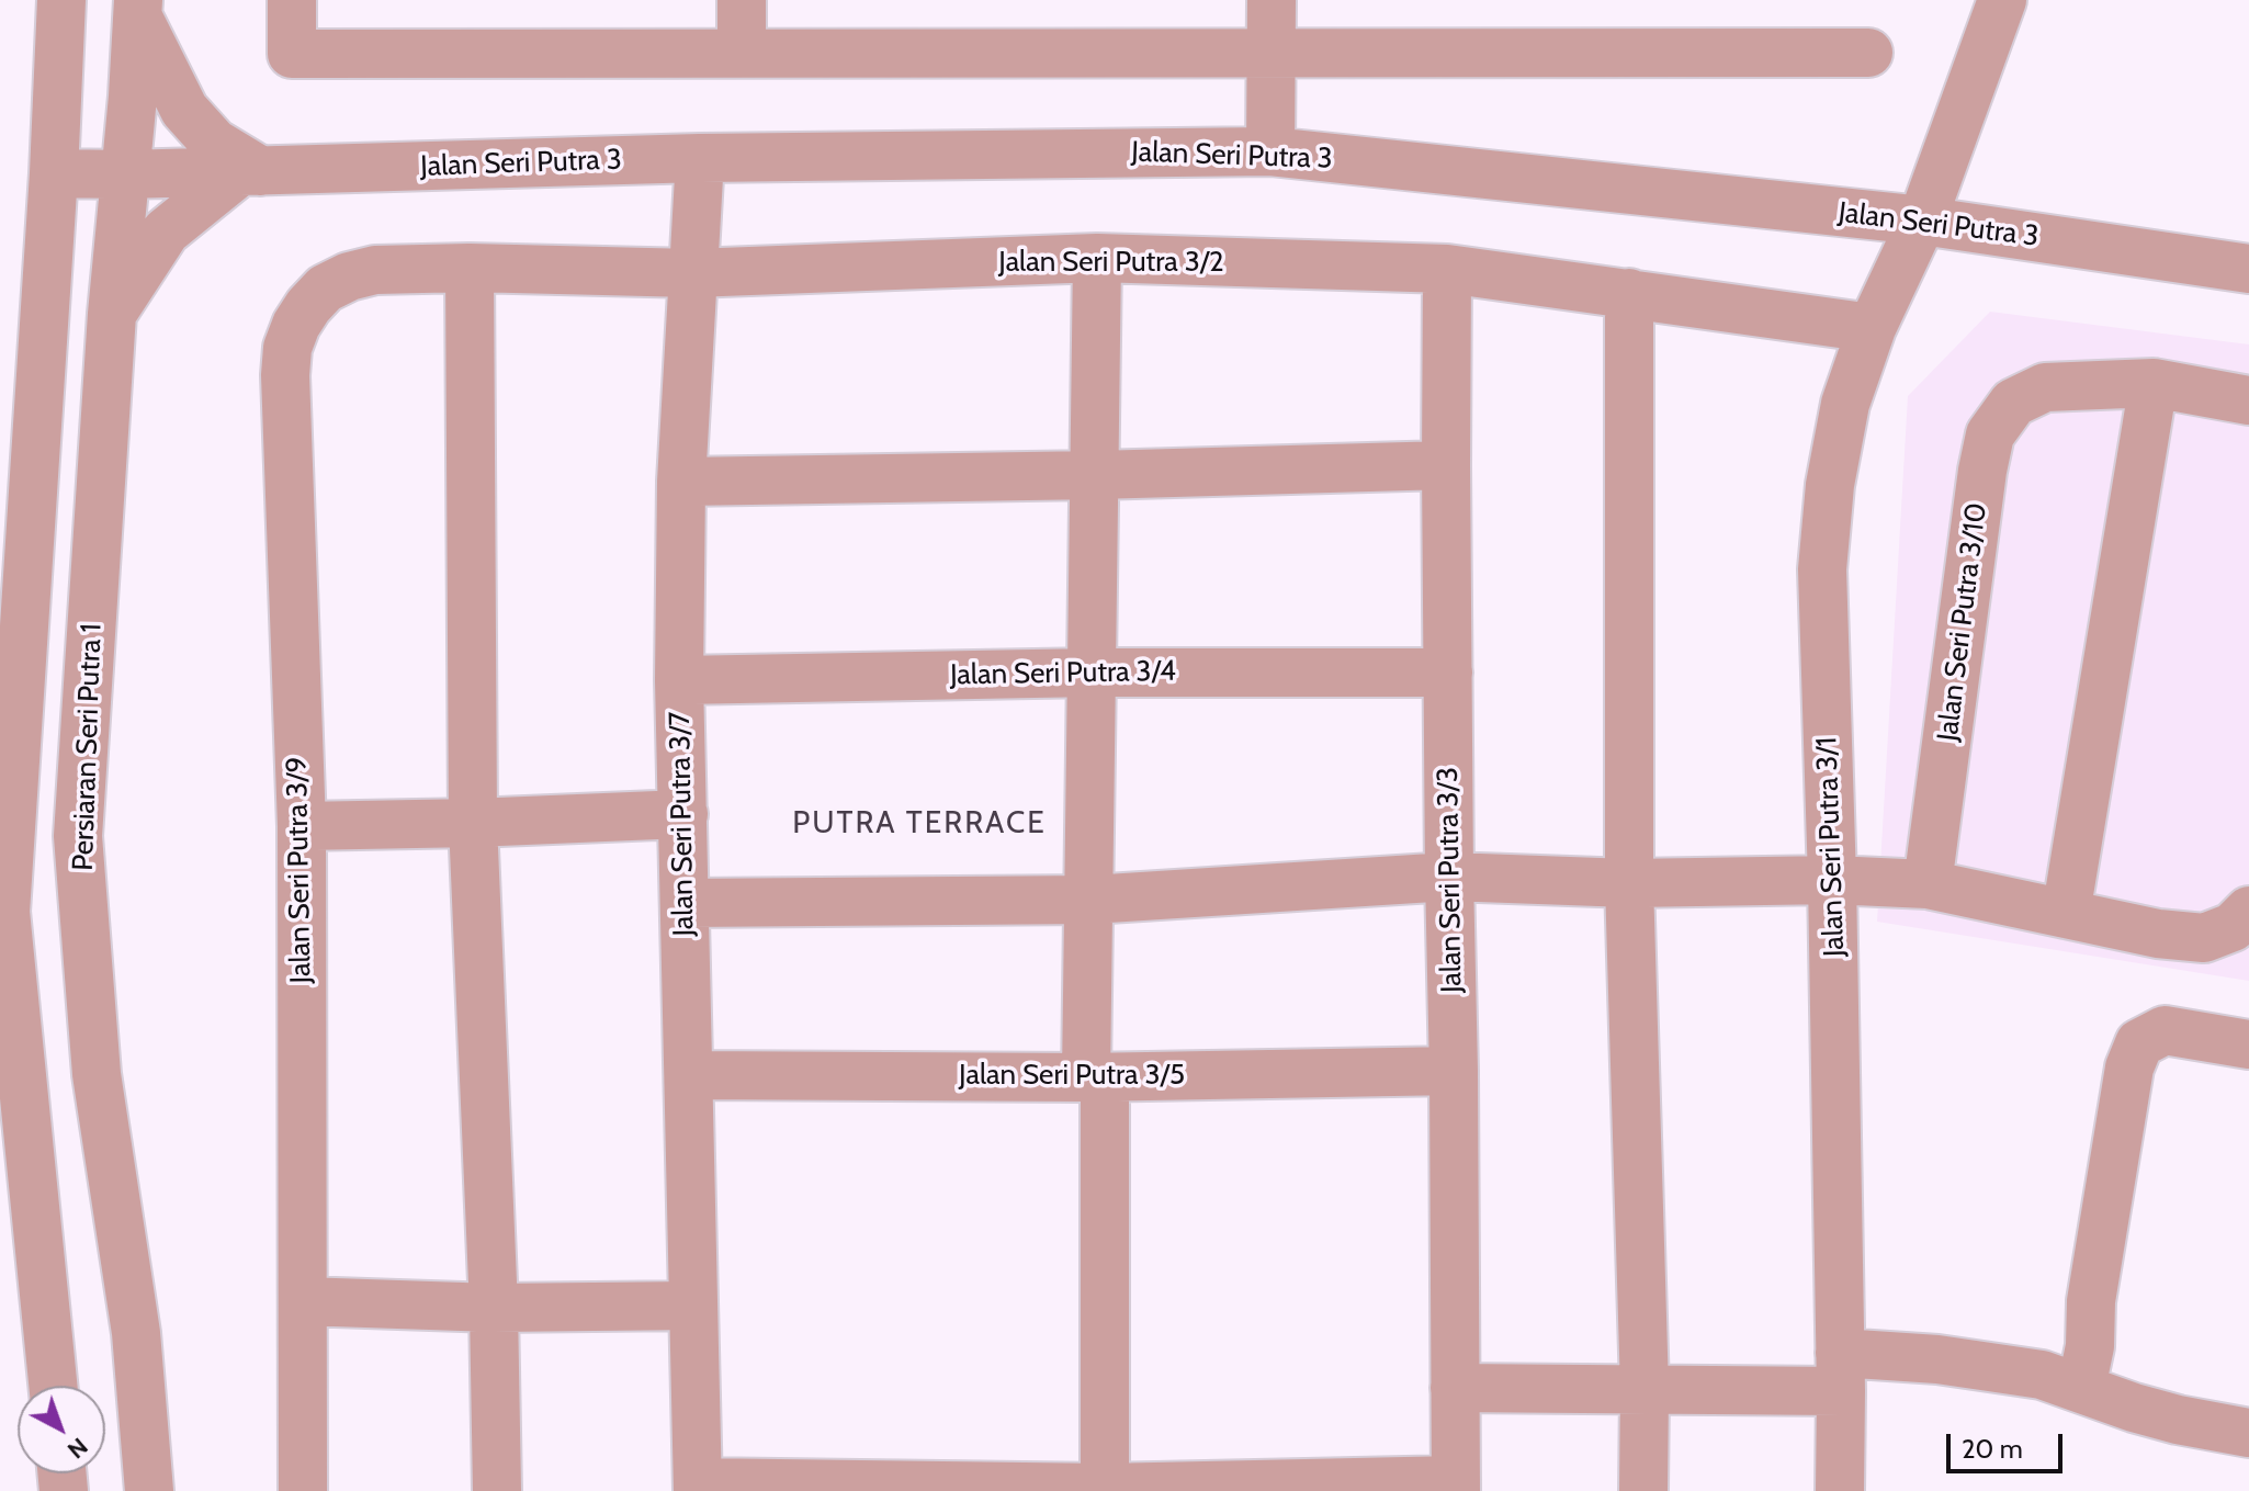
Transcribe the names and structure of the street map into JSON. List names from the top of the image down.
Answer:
{
  "streets": {
    "street": [
      "Jalan Seri Putra 3",
      "Jalan Seri Putra 3/2",
      "Jalan Seri Putra 3/10",
      "Jalan Seri Putra 3/4",
      "Persiaran Seri Putra 1",
      "Jalan Seri Putra 3/7",
      "Jalan Seri Putra 3/1",
      "Jalan Seri Putra 3/9",
      "Jalan Seri Putra 3/3",
      "Jalan Seri Putra 3/5"
    ]
  },
  "crossings": [
    ["Jalan Seri Putra 3", "Persiaran Seri Putra 1"],
    ["Jalan Seri Putra 3", "Jalan Seri Putra 3/7"],
    ["Jalan Seri Putra 3", "Jalan Seri Putra 3/1"],
    ["Jalan Seri Putra 3/2", "Jalan Seri Putra 3/7"],
    ["Jalan Seri Putra 3/2", "Jalan Seri Putra 3/1"],
    ["Jalan Seri Putra 3/2", "Jalan Seri Putra 3/9"],
    ["Jalan Seri Putra 3/2", "Jalan Seri Putra 3/3"],
    ["Jalan Seri Putra 3/4", "Jalan Seri Putra 3/7"],
    ["Jalan Seri Putra 3/4", "Jalan Seri Putra 3/3"],
    ["Jalan Seri Putra 3/7", "Jalan Seri Putra 3/5"],
    ["Jalan Seri Putra 3/3", "Jalan Seri Putra 3/5"]
  ],
  "districts": ["PUTRA TERRACE"],
  "scale_bar": "20 m",
  "north": "bottom right"
}
